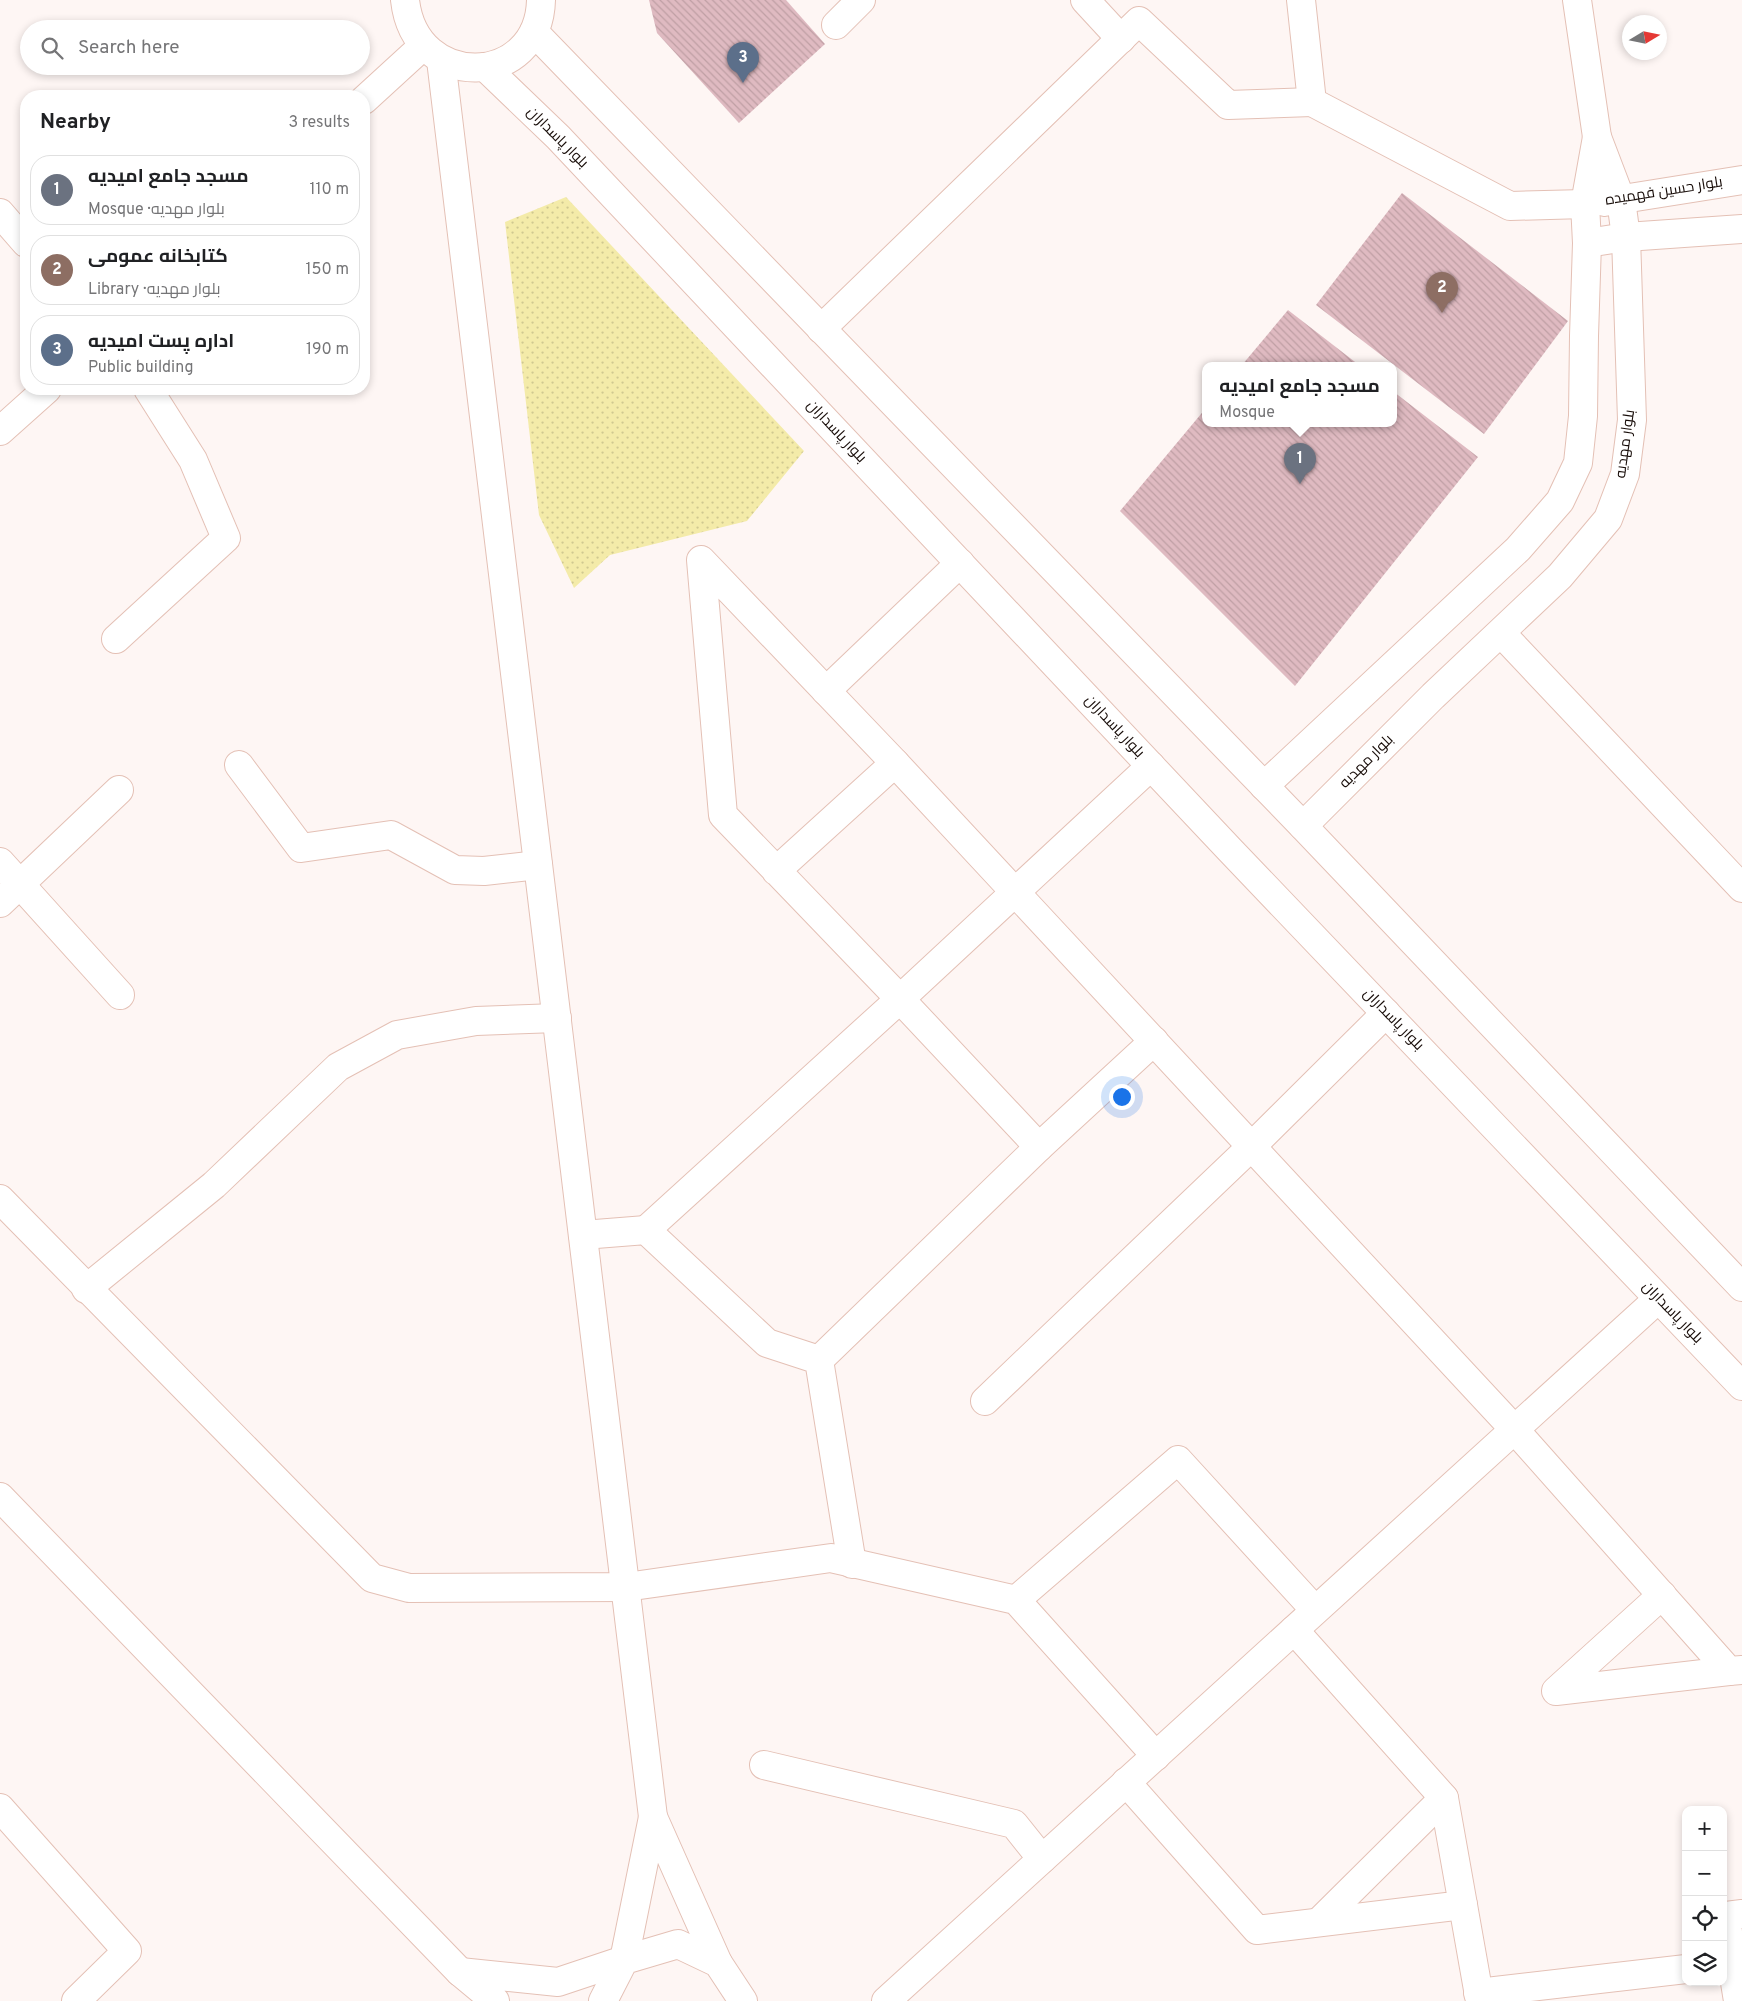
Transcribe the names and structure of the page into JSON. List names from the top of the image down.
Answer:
{
  "streets": {
    "street": ["بلوار پاسداران", "بلوار حسین فهمیده", "بلوار مهدیه"]
  },
  "crossings": [
    ["بلوار حسین فهمیده", "بلوار مهدیه"]
  ],
  "north": "right",
  "page": {
    "search": "Search here",
    "pins": ["3", "2", "1"],
    "heading": ["Nearby", "3 results"],
    "list": [
      {
        "mark": "1",
        "name": "مسجد جامع امیدیه",
        "note": "Mosque · بلوار مهدیه",
        "value": "110 m"
      },
      {
        "mark": "2",
        "name": "کتابخانه عمومی",
        "note": "Library · بلوار مهدیه",
        "value": "150 m"
      },
      {
        "mark": "3",
        "name": "اداره پست امیدیه",
        "note": "Public building",
        "value": "190 m"
      }
    ],
    "popup": ["مسجد جامع امیدیه", "Mosque"],
    "map_buttons": ["+", "−"]
  }
}
